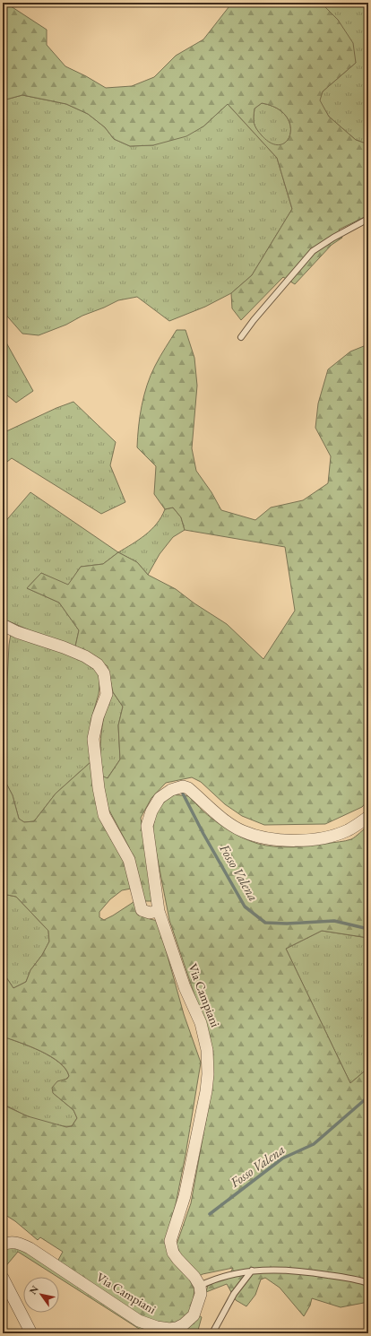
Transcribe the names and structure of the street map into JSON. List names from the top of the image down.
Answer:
{
  "streets": {
    "street": ["Via Campiani"]
  },
  "water": ["Fosso Valena"],
  "north": "top left"
}
